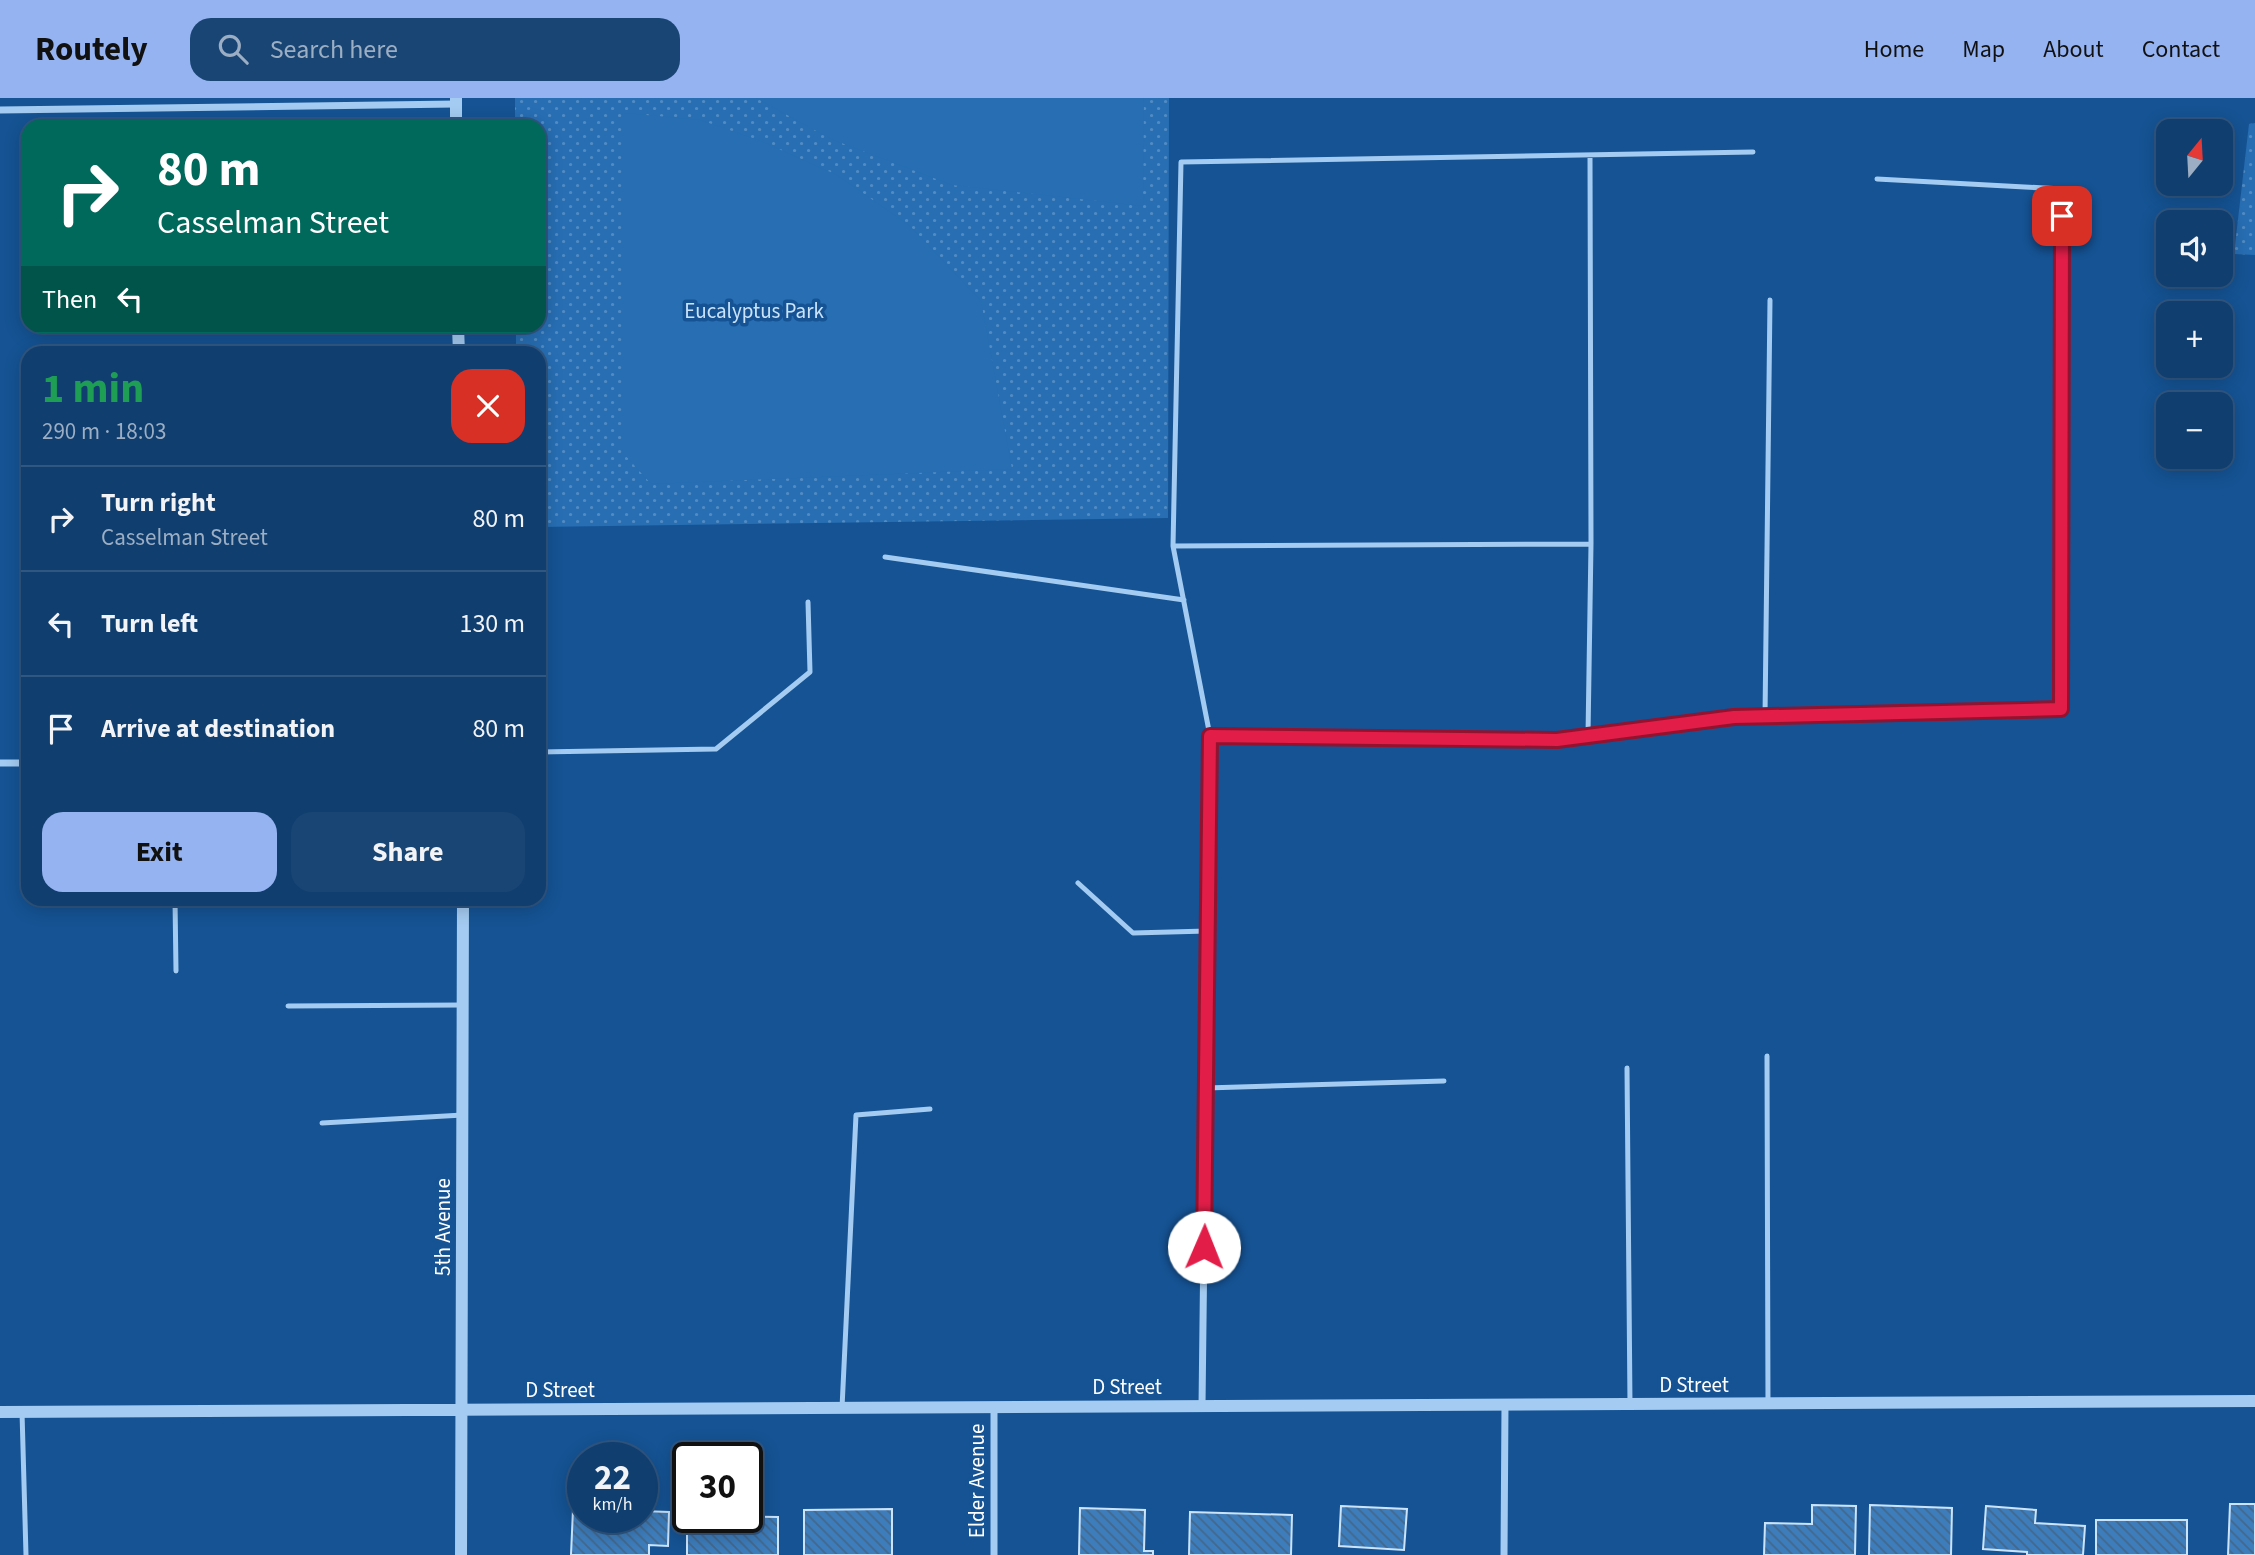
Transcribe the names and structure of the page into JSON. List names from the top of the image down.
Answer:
{
  "streets": {
    "street": ["5th Avenue", "D Street", "Elder Avenue"]
  },
  "crossings": [
    ["5th Avenue", "D Street"],
    ["D Street", "Elder Avenue"]
  ],
  "parks": ["Eucalyptus Park"],
  "north": "top",
  "page": {
    "header": "Routely",
    "search": "Search here",
    "nav": [
      "Home",
      "Map",
      "About",
      "Contact"
    ],
    "map_buttons": ["+", "−"],
    "turn": ["80 m", "Casselman Street"],
    "then": "Then",
    "heading": ["1 min", "290 m · 18:03"],
    "list": [
      {
        "name": "Turn right",
        "note": "Casselman Street",
        "value": "80 m"
      },
      {
        "name": "Turn left",
        "value": "130 m"
      },
      {
        "name": "Arrive at destination",
        "value": "80 m"
      }
    ],
    "buttons": ["Exit", "Share"],
    "speed": "22 km/h",
    "limit": "30"
  }
}
